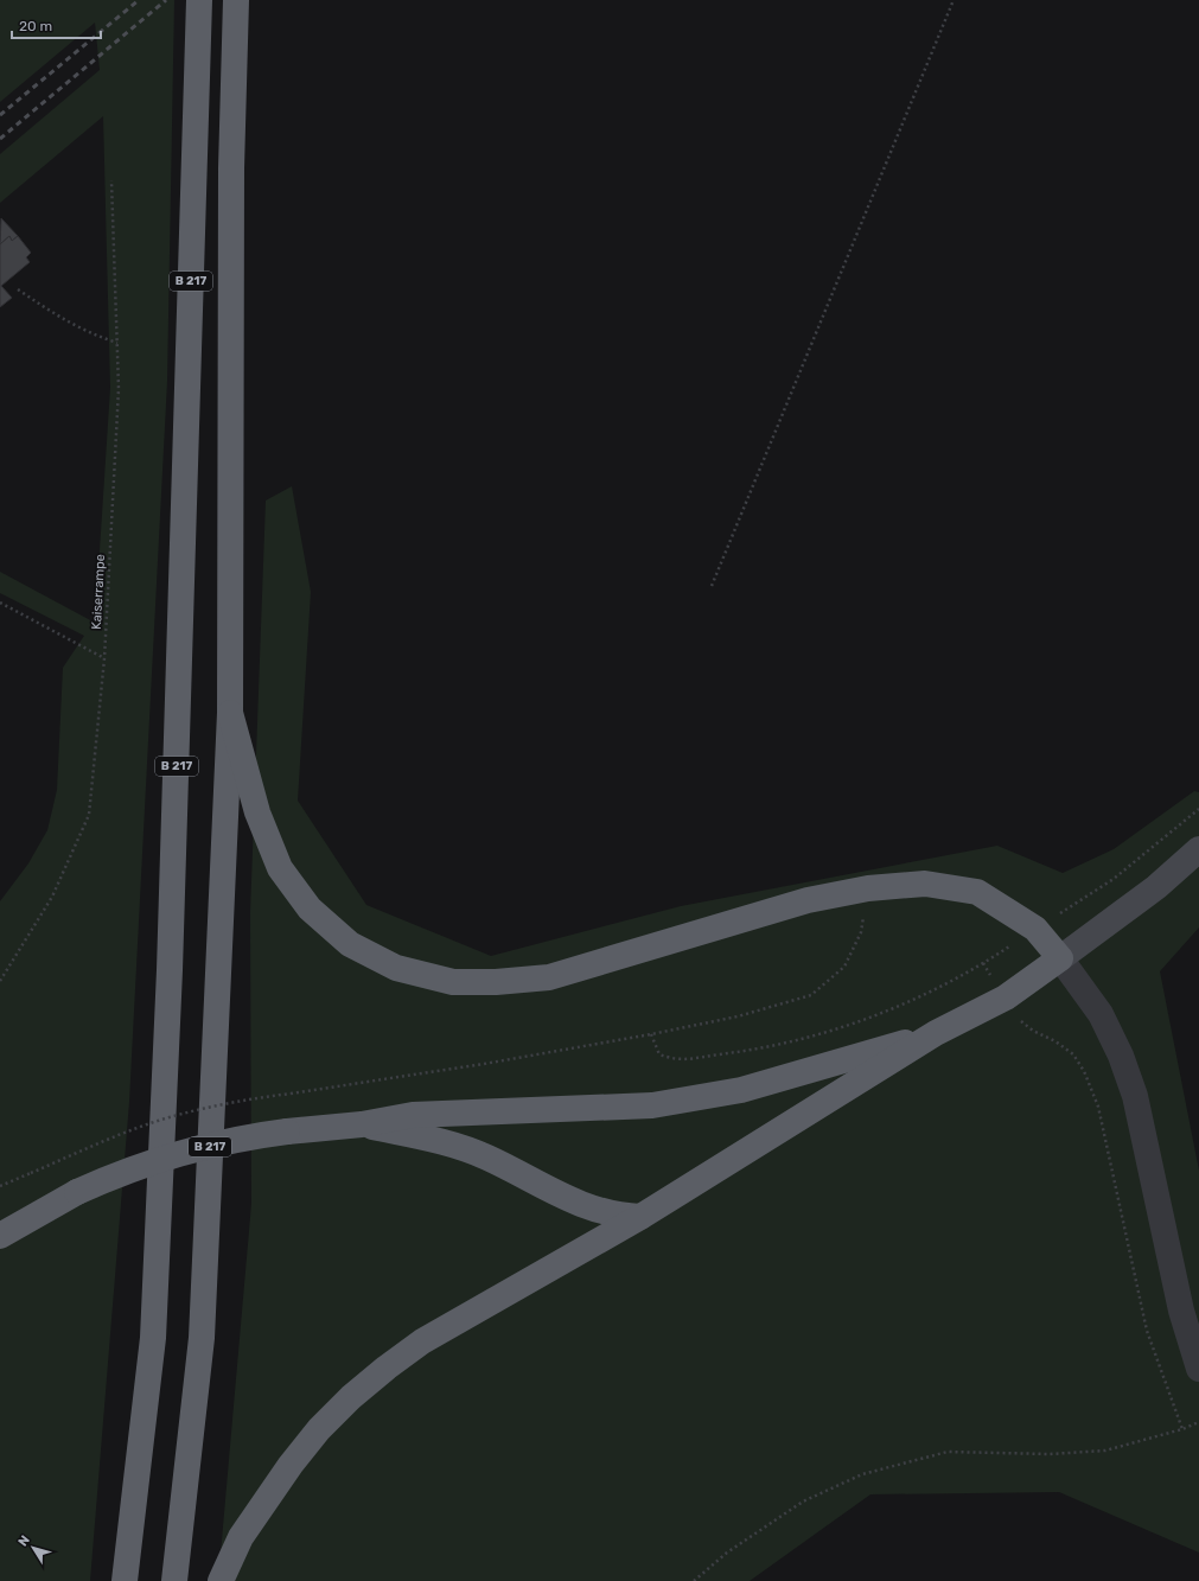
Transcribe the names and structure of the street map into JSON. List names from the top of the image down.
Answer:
{
  "streets": {
    "highway": ["B 217"],
    "path": ["Kaiserrampe"]
  },
  "scale_bar": "20 m",
  "north": "top left"
}
